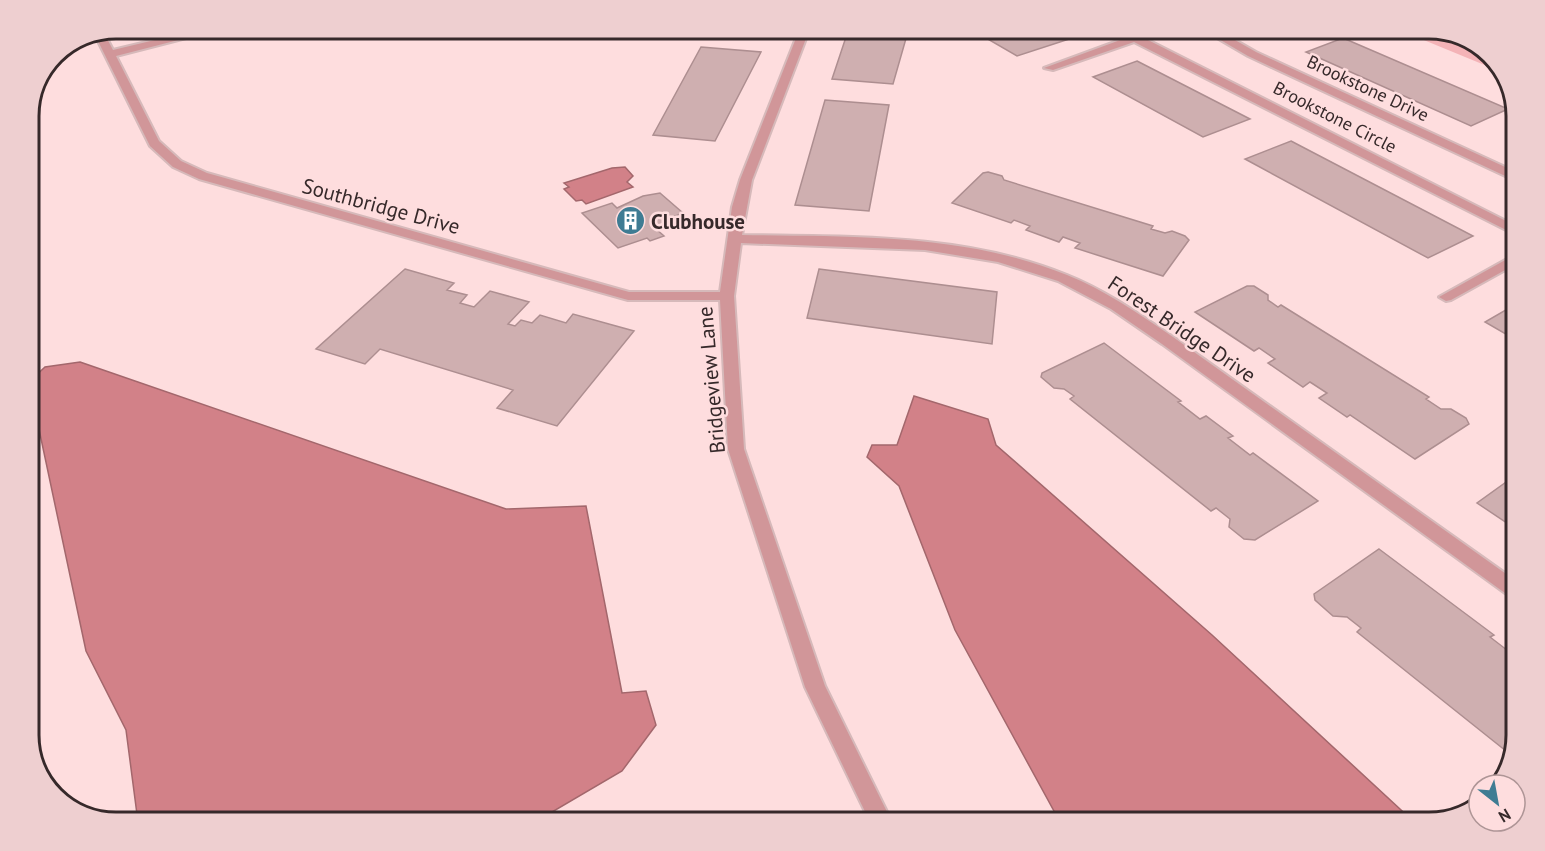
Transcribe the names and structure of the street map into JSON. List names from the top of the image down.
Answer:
{
  "streets": {
    "street": [
      "Brookstone Drive",
      "Brookstone Circle",
      "Southbridge Drive",
      "Forest Bridge Drive",
      "Bridgeview Lane"
    ]
  },
  "crossings": [
    ["Southbridge Drive", "Bridgeview Lane"],
    ["Forest Bridge Drive", "Bridgeview Lane"]
  ],
  "places": {
    "building": ["Clubhouse"]
  },
  "north": "bottom right"
}
